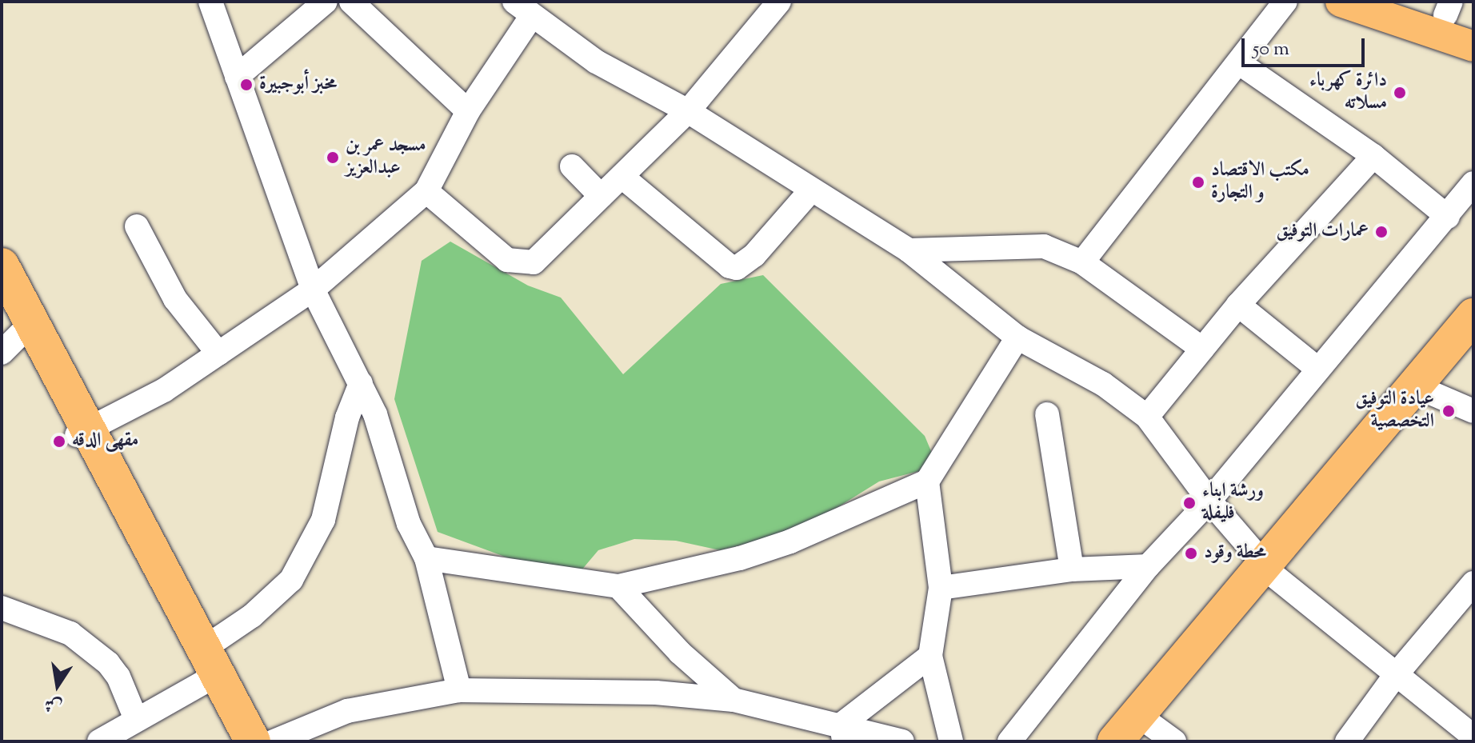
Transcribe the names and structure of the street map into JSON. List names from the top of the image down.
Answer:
{
  "places": [
    "مخبز أبوجبيرة",
    "دائرة كهرباء مسلاته",
    "مسجد عمر بن عبدالعزيز",
    "مكتب الاقتصاد و التجارة",
    "عمارات التوفيق",
    "عيادة التوفيق التخصصية",
    "مقهى الدقه",
    "ورشة ابناء فليفلة",
    "محطة وقود"
  ],
  "scale_bar": "50 m",
  "north": "bottom"
}
